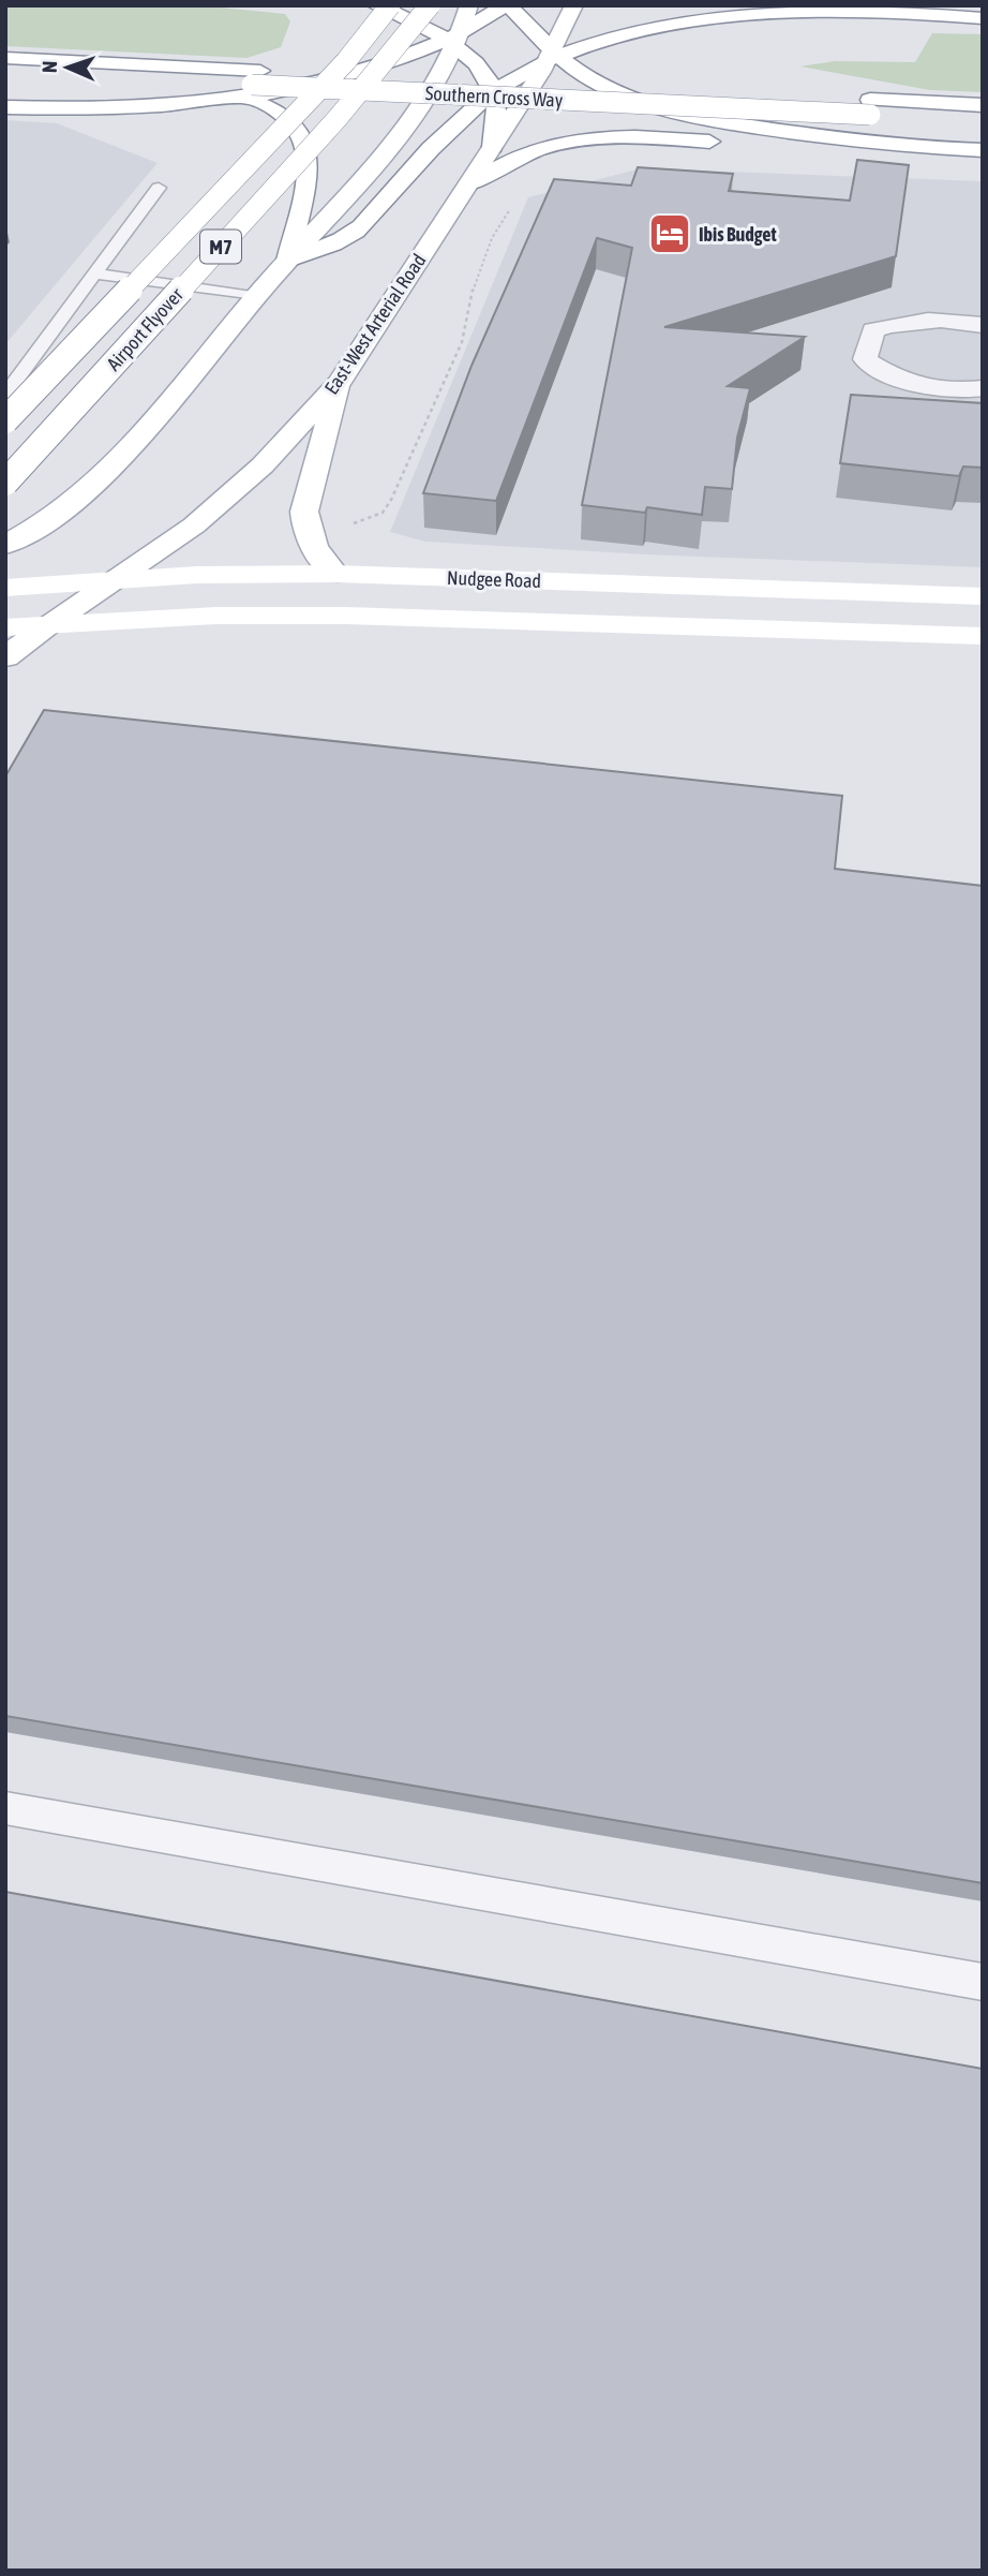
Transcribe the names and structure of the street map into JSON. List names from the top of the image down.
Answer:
{
  "streets": {
    "main road": [
      "Southern Cross Way",
      "M7",
      "East-West Arterial Road",
      "Airport Flyover",
      "Nudgee Road"
    ]
  },
  "crossings": [
    ["East-West Arterial Road", "Nudgee Road"]
  ],
  "places": {
    "hotel": ["Ibis Budget"]
  },
  "north": "left"
}
